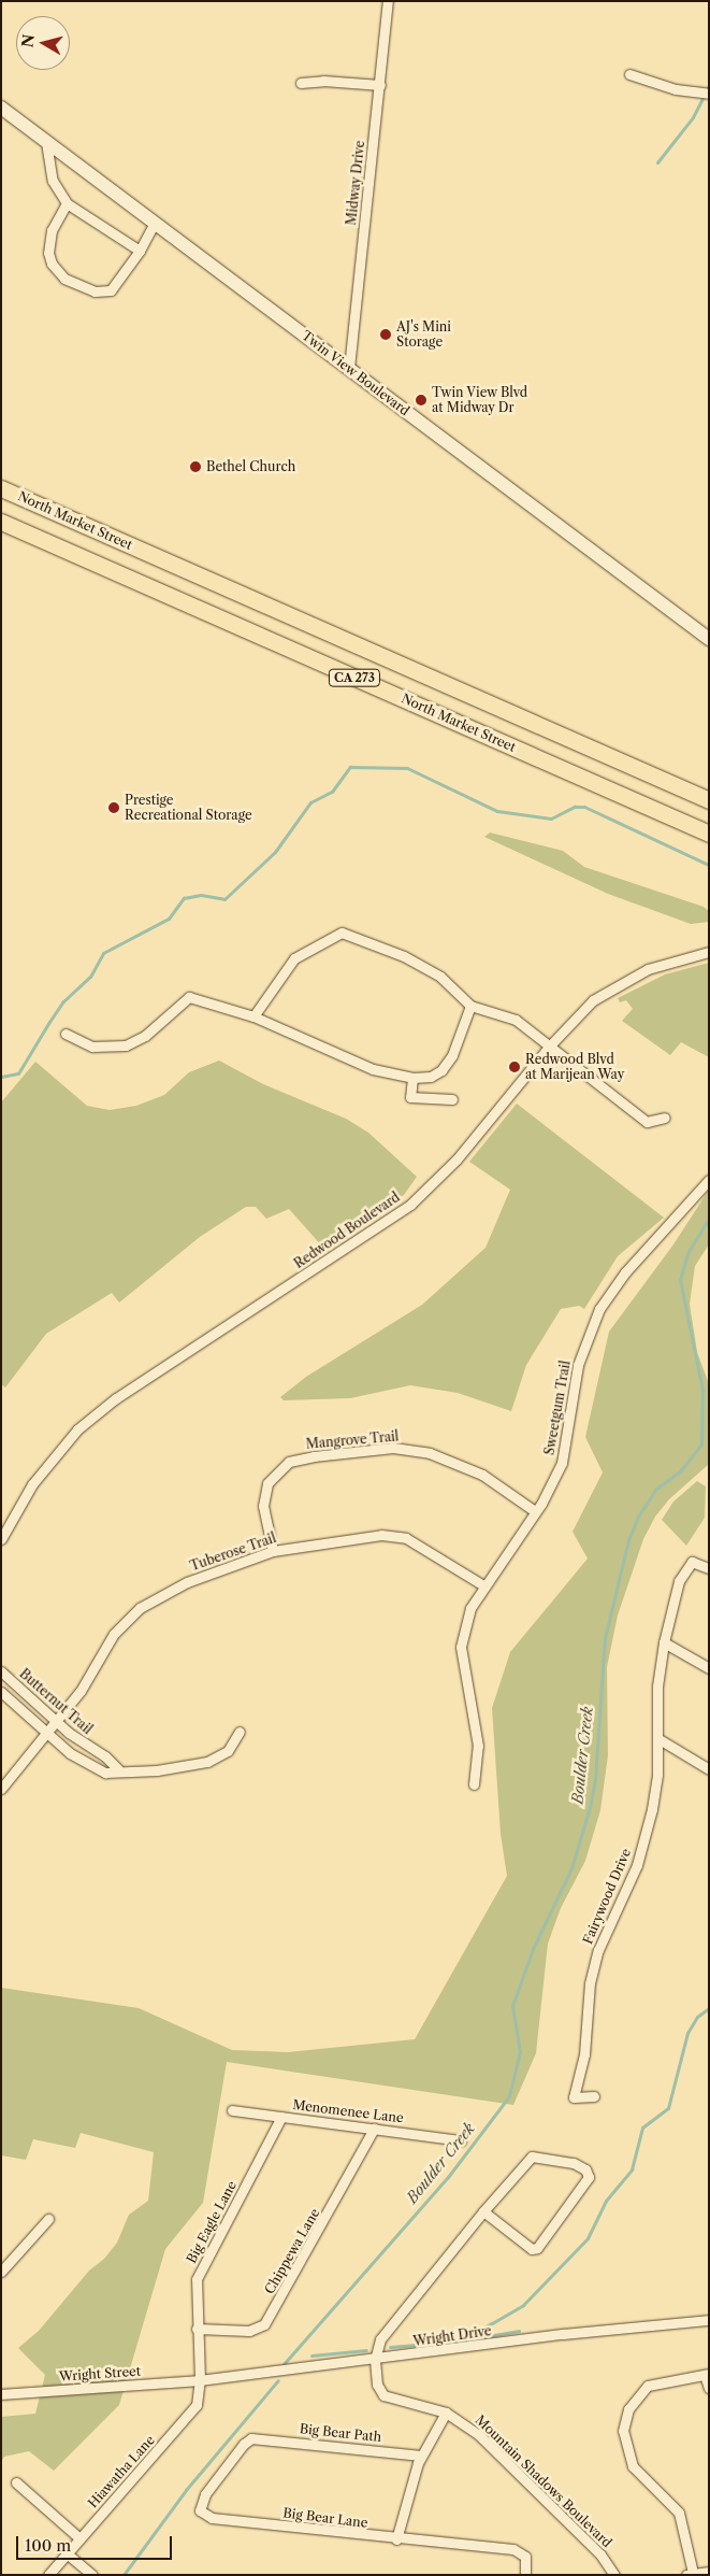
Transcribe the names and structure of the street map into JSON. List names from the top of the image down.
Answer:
{
  "streets": {
    "main road": ["North Market Street", "CA 273"],
    "street": [
      "Midway Drive",
      "Twin View Boulevard",
      "Redwood Boulevard",
      "Sweetgum Trail",
      "Mangrove Trail",
      "Tuberose Trail",
      "Butternut Trail",
      "Fairywood Drive",
      "Menomenee Lane",
      "Big Eagle Lane",
      "Chippewa Lane",
      "Wright Drive",
      "Wright Street",
      "Big Bear Path",
      "Hiawatha Lane",
      "Mountain Shadows Boulevard",
      "Big Bear Lane"
    ]
  },
  "crossings": [
    ["Midway Drive", "Twin View Boulevard"],
    ["Sweetgum Trail", "Mangrove Trail"],
    ["Sweetgum Trail", "Tuberose Trail"],
    ["Mangrove Trail", "Tuberose Trail"],
    ["Tuberose Trail", "Butternut Trail"],
    ["Menomenee Lane", "Big Eagle Lane"],
    ["Menomenee Lane", "Chippewa Lane"],
    ["Big Eagle Lane", "Chippewa Lane"],
    ["Big Eagle Lane", "Wright Drive"],
    ["Big Eagle Lane", "Wright Street"],
    ["Big Eagle Lane", "Hiawatha Lane"],
    ["Wright Drive", "Wright Street"],
    ["Wright Drive", "Hiawatha Lane"],
    ["Wright Drive", "Mountain Shadows Boulevard"],
    ["Wright Street", "Hiawatha Lane"],
    ["Big Bear Path", "Big Bear Lane"]
  ],
  "water": ["Boulder Creek"],
  "places": [
    "AJ's Mini Storage",
    "Twin View Blvd at Midway Dr",
    "Bethel Church",
    "Prestige Recreational Storage",
    "Redwood Blvd at Marijean Way"
  ],
  "scale_bar": "100 m",
  "north": "left"
}
